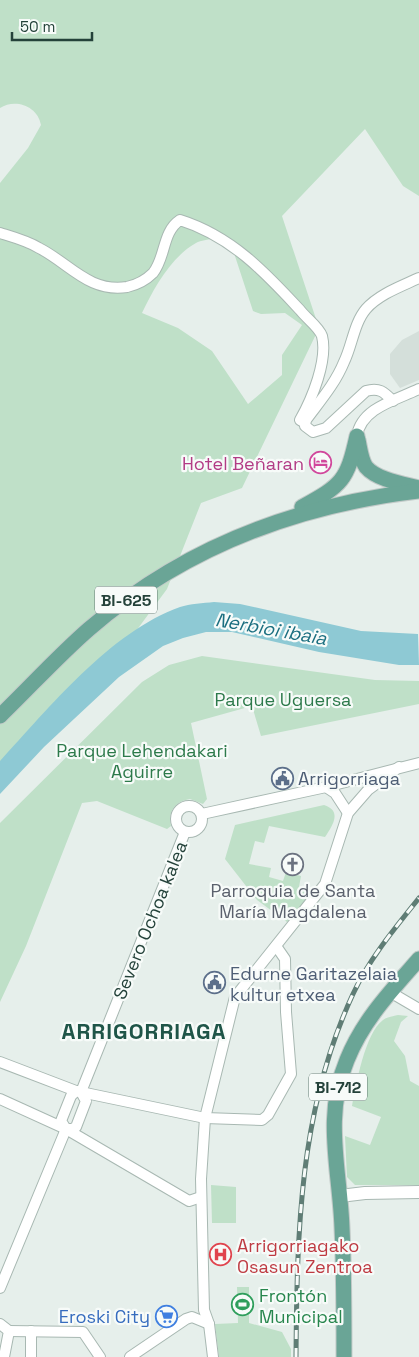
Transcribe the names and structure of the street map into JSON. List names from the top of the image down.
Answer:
{
  "streets": {
    "main road": ["BI-625", "BI-712"],
    "street": ["Severo Ochoa kalea"]
  },
  "districts": ["ARRIGORRIAGA"],
  "water": ["Nerbioi ibaia"],
  "parks": ["Parque Uguersa", "Parque Lehendakari Aguirre"],
  "places": {
    "hotel": ["Hotel Beñaran"],
    "public building": ["Arrigorriaga", "Edurne Garitazelaia kultur etxea"],
    "church": ["Parroquia de Santa María Magdalena"],
    "hospital": ["Arrigorriagako Osasun Zentroa"],
    "sports": ["Frontón Municipal"],
    "supermarket": ["Eroski City"]
  },
  "scale_bar": "50 m"
}
